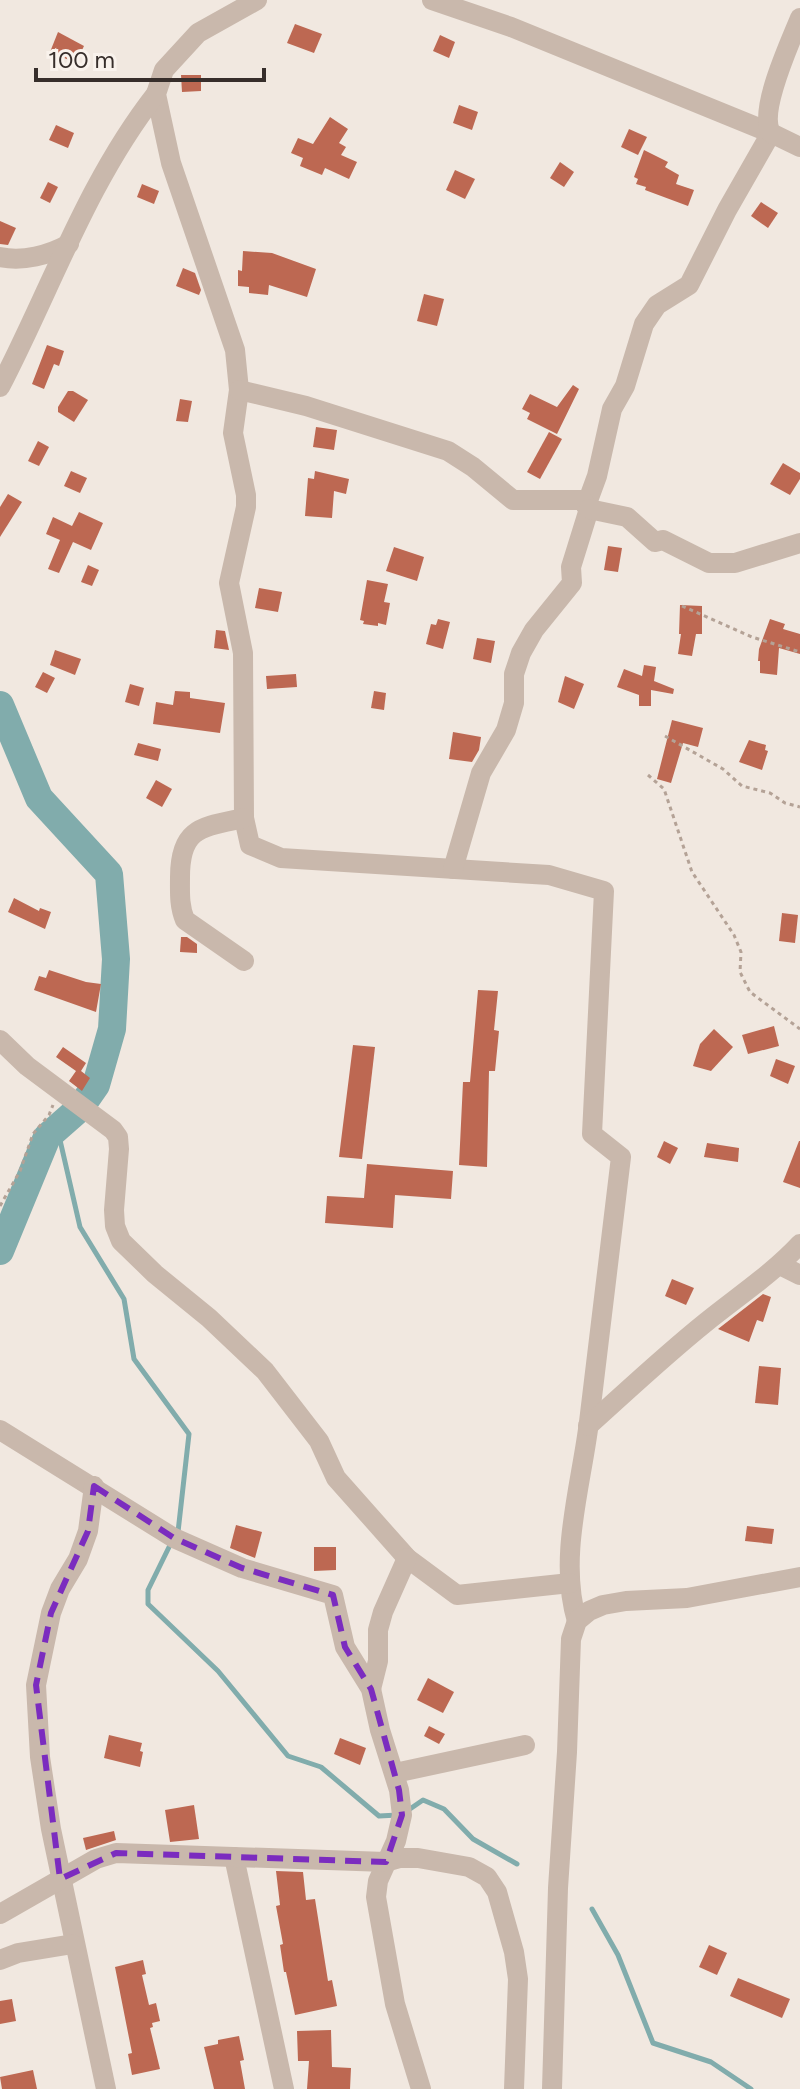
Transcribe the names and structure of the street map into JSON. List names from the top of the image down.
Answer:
{
  "scale_bar": "100 m"
}
